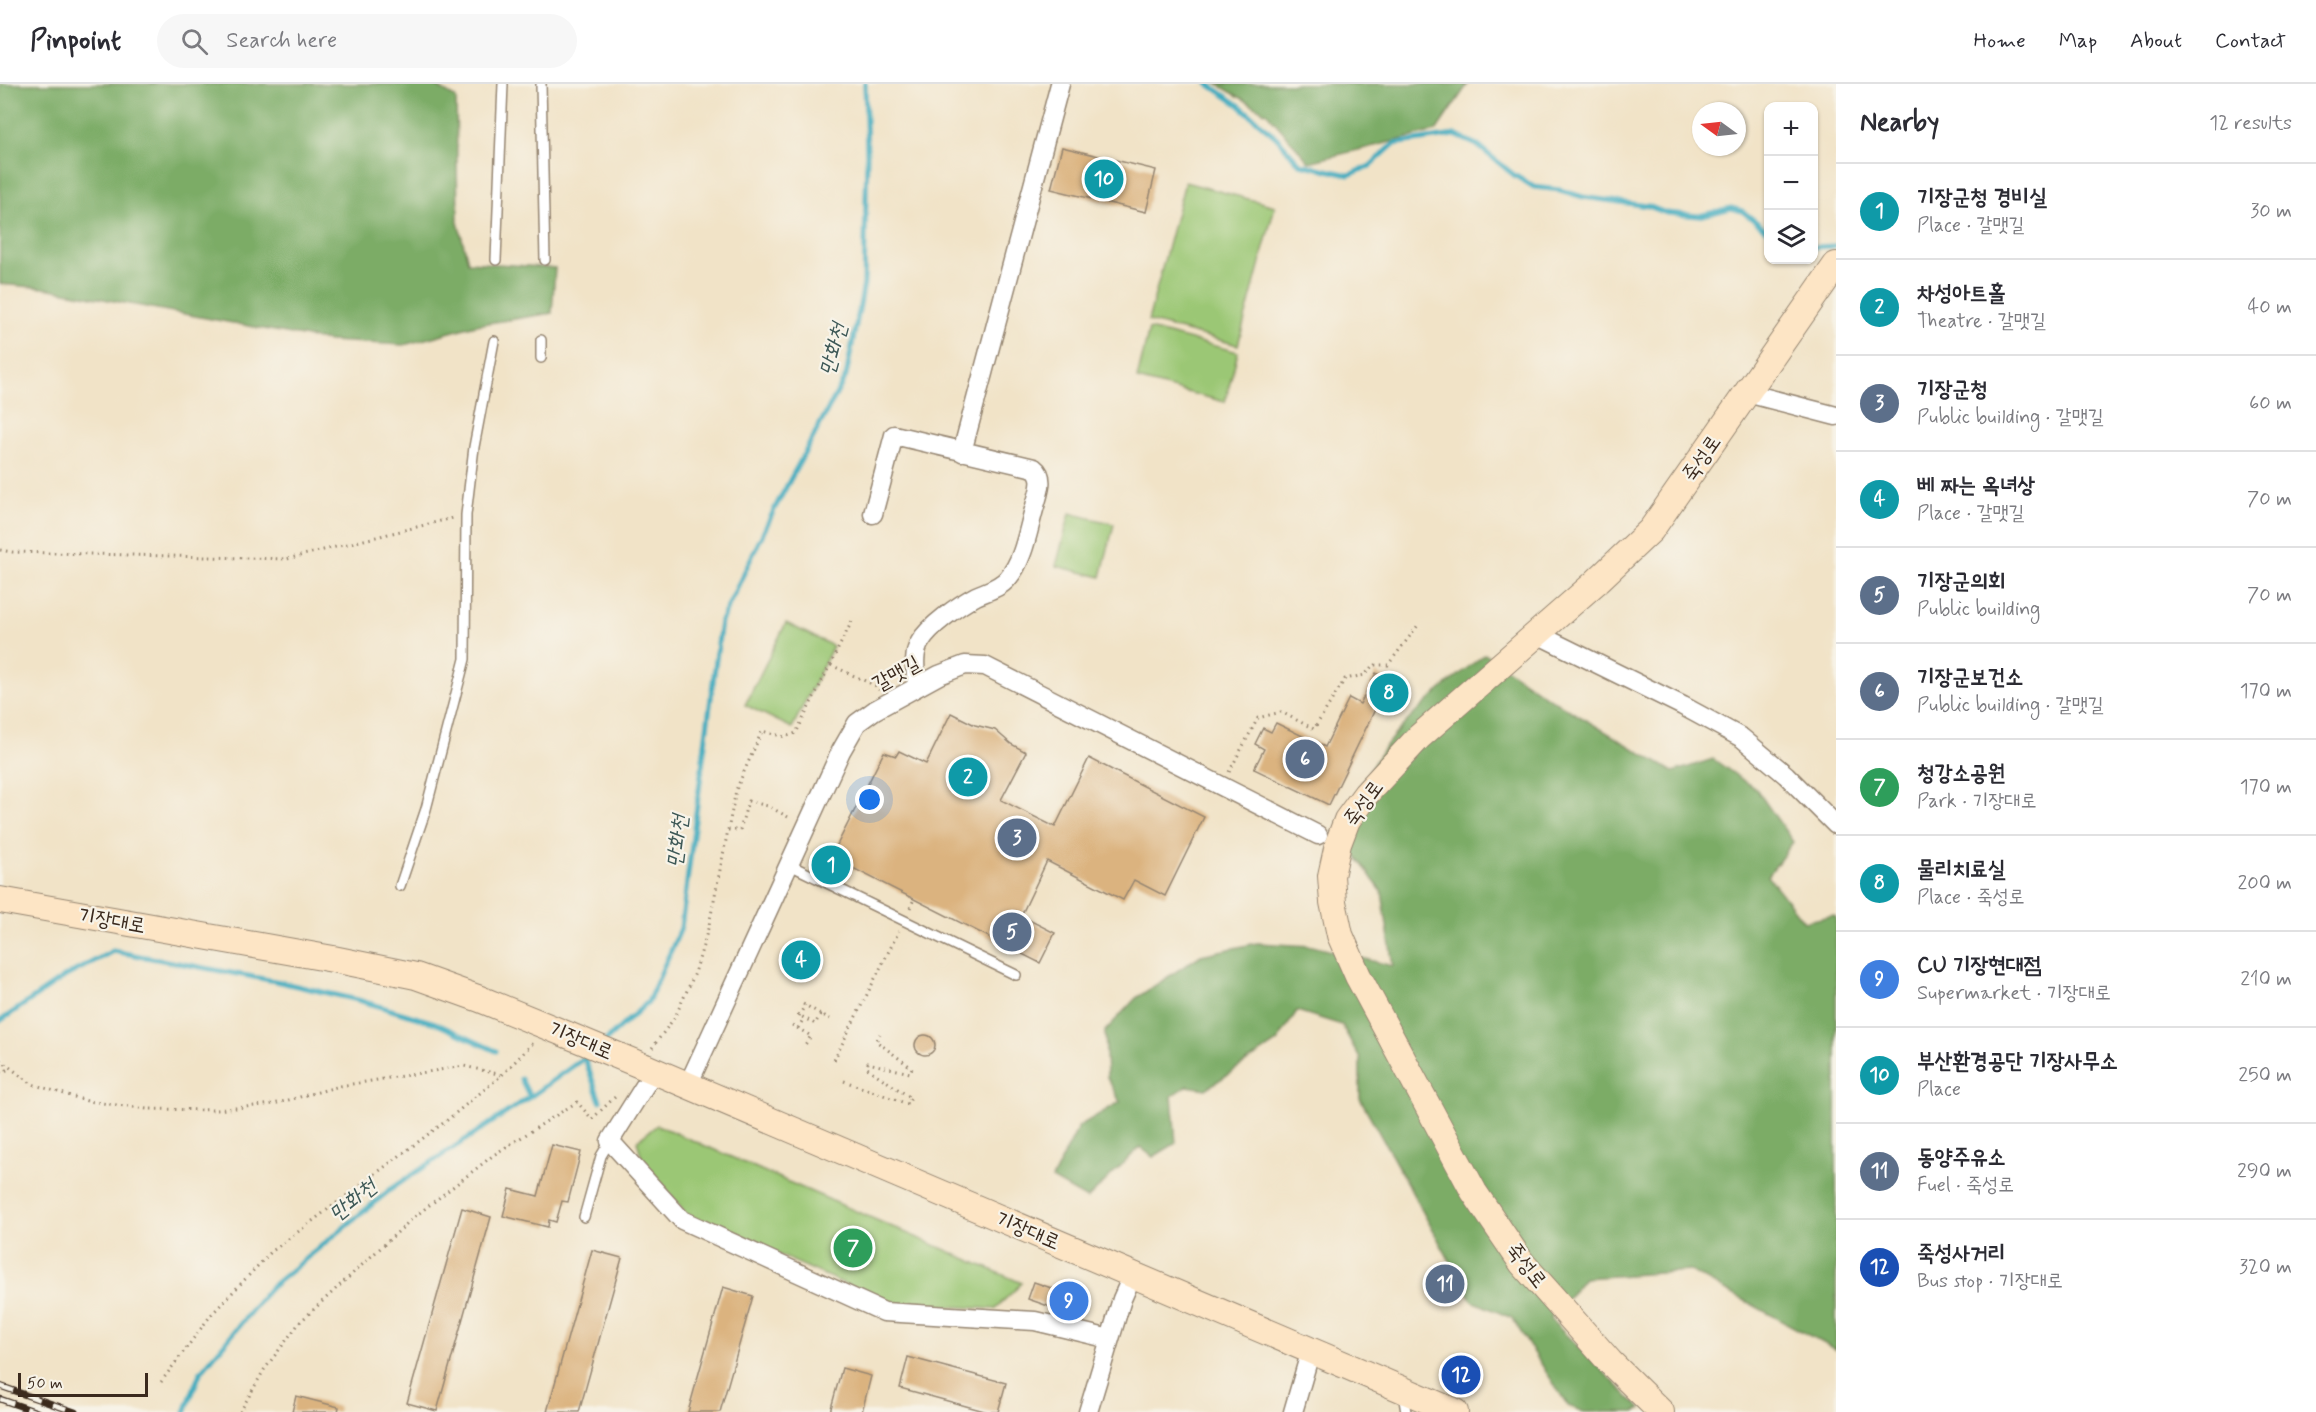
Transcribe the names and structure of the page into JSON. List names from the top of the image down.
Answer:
{
  "streets": {
    "main road": ["죽성로", "기장대로"],
    "street": ["갈맷길"]
  },
  "crossings": [
    ["갈맷길", "기장대로"]
  ],
  "water": ["만화천"],
  "scale_bar": "50 m",
  "north": "left",
  "page": {
    "header": "Pinpoint",
    "search": "Search here",
    "nav": [
      "Home",
      "Map",
      "About",
      "Contact"
    ],
    "heading": ["Nearby", "12 results"],
    "map_buttons": ["+", "−"],
    "pins": [
      "10",
      "8",
      "6",
      "2",
      "3",
      "1",
      "5",
      "4",
      "7",
      "11",
      "9",
      "12"
    ],
    "list": [
      {
        "mark": "1",
        "name": "기장군청 경비실",
        "note": "Place · 갈맷길",
        "value": "30 m"
      },
      {
        "mark": "2",
        "name": "차성아트홀",
        "note": "Theatre · 갈맷길",
        "value": "40 m"
      },
      {
        "mark": "3",
        "name": "기장군청",
        "note": "Public building · 갈맷길",
        "value": "60 m"
      },
      {
        "mark": "4",
        "name": "베 짜는 옥녀상",
        "note": "Place · 갈맷길",
        "value": "70 m"
      },
      {
        "mark": "5",
        "name": "기장군의회",
        "note": "Public building",
        "value": "70 m"
      },
      {
        "mark": "6",
        "name": "기장군보건소",
        "note": "Public building · 갈맷길",
        "value": "170 m"
      },
      {
        "mark": "7",
        "name": "청강소공원",
        "note": "Park · 기장대로",
        "value": "170 m"
      },
      {
        "mark": "8",
        "name": "물리치료실",
        "note": "Place · 죽성로",
        "value": "200 m"
      },
      {
        "mark": "9",
        "name": "CU 기장현대점",
        "note": "Supermarket · 기장대로",
        "value": "210 m"
      },
      {
        "mark": "10",
        "name": "부산환경공단 기장사무소",
        "note": "Place",
        "value": "250 m"
      },
      {
        "mark": "11",
        "name": "동양주유소",
        "note": "Fuel · 죽성로",
        "value": "290 m"
      },
      {
        "mark": "12",
        "name": "죽성사거리",
        "note": "Bus stop · 기장대로",
        "value": "320 m"
      }
    ],
    "scale": "50 m"
  }
}
